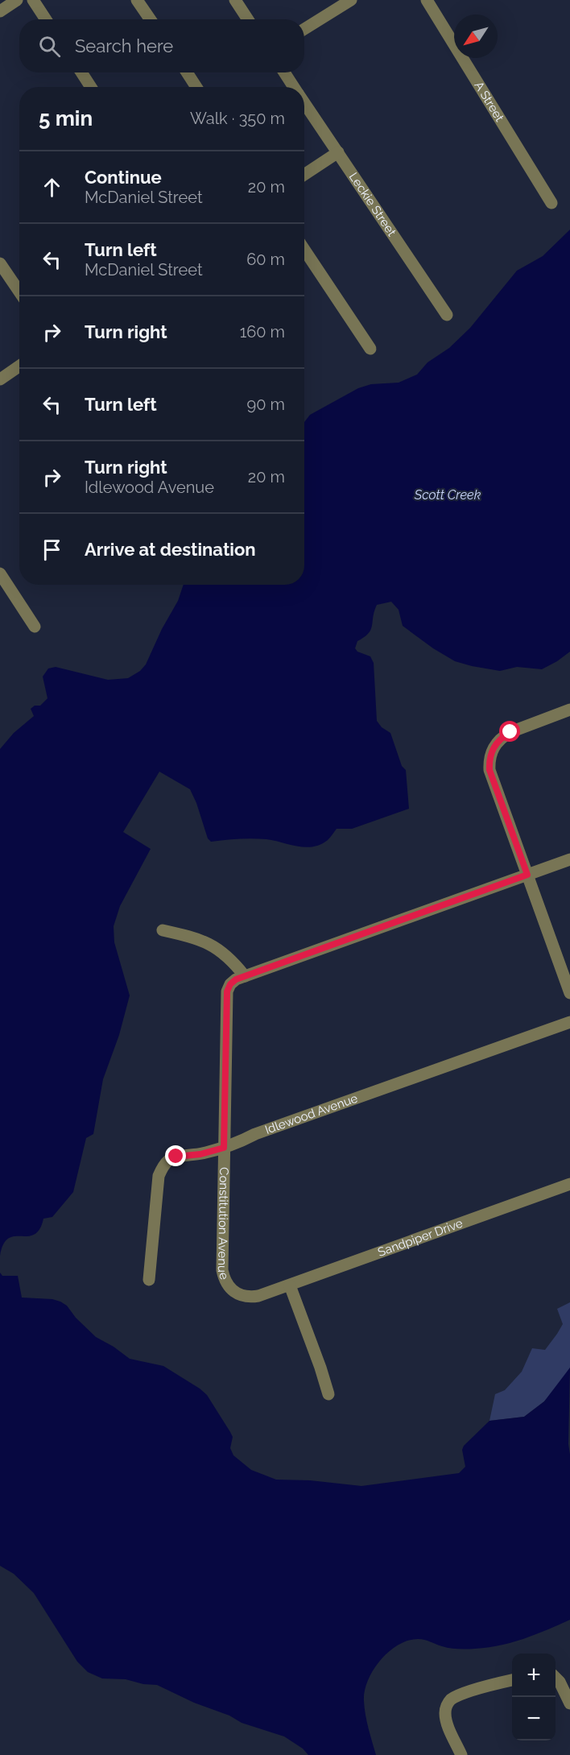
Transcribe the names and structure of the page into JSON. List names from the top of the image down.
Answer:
{
  "streets": {
    "street": [
      "A Street",
      "Leckie Street",
      "Idlewood Avenue",
      "Constitution Avenue",
      "Sandpiper Drive"
    ]
  },
  "crossings": [
    ["Idlewood Avenue", "Constitution Avenue"],
    ["Constitution Avenue", "Sandpiper Drive"]
  ],
  "water": ["Scott Creek"],
  "north": "bottom left",
  "page": {
    "search": "Search here",
    "heading": ["5 min", "Walk · 350 m"],
    "list": [
      ["Continue", "McDaniel Street", "20 m"],
      ["Turn left", "McDaniel Street", "60 m"],
      ["Turn right", "160 m"],
      ["Turn left", "90 m"],
      ["Turn right", "Idlewood Avenue", "20 m"],
      "Arrive at destination"
    ],
    "map_buttons": ["+", "−"]
  }
}
